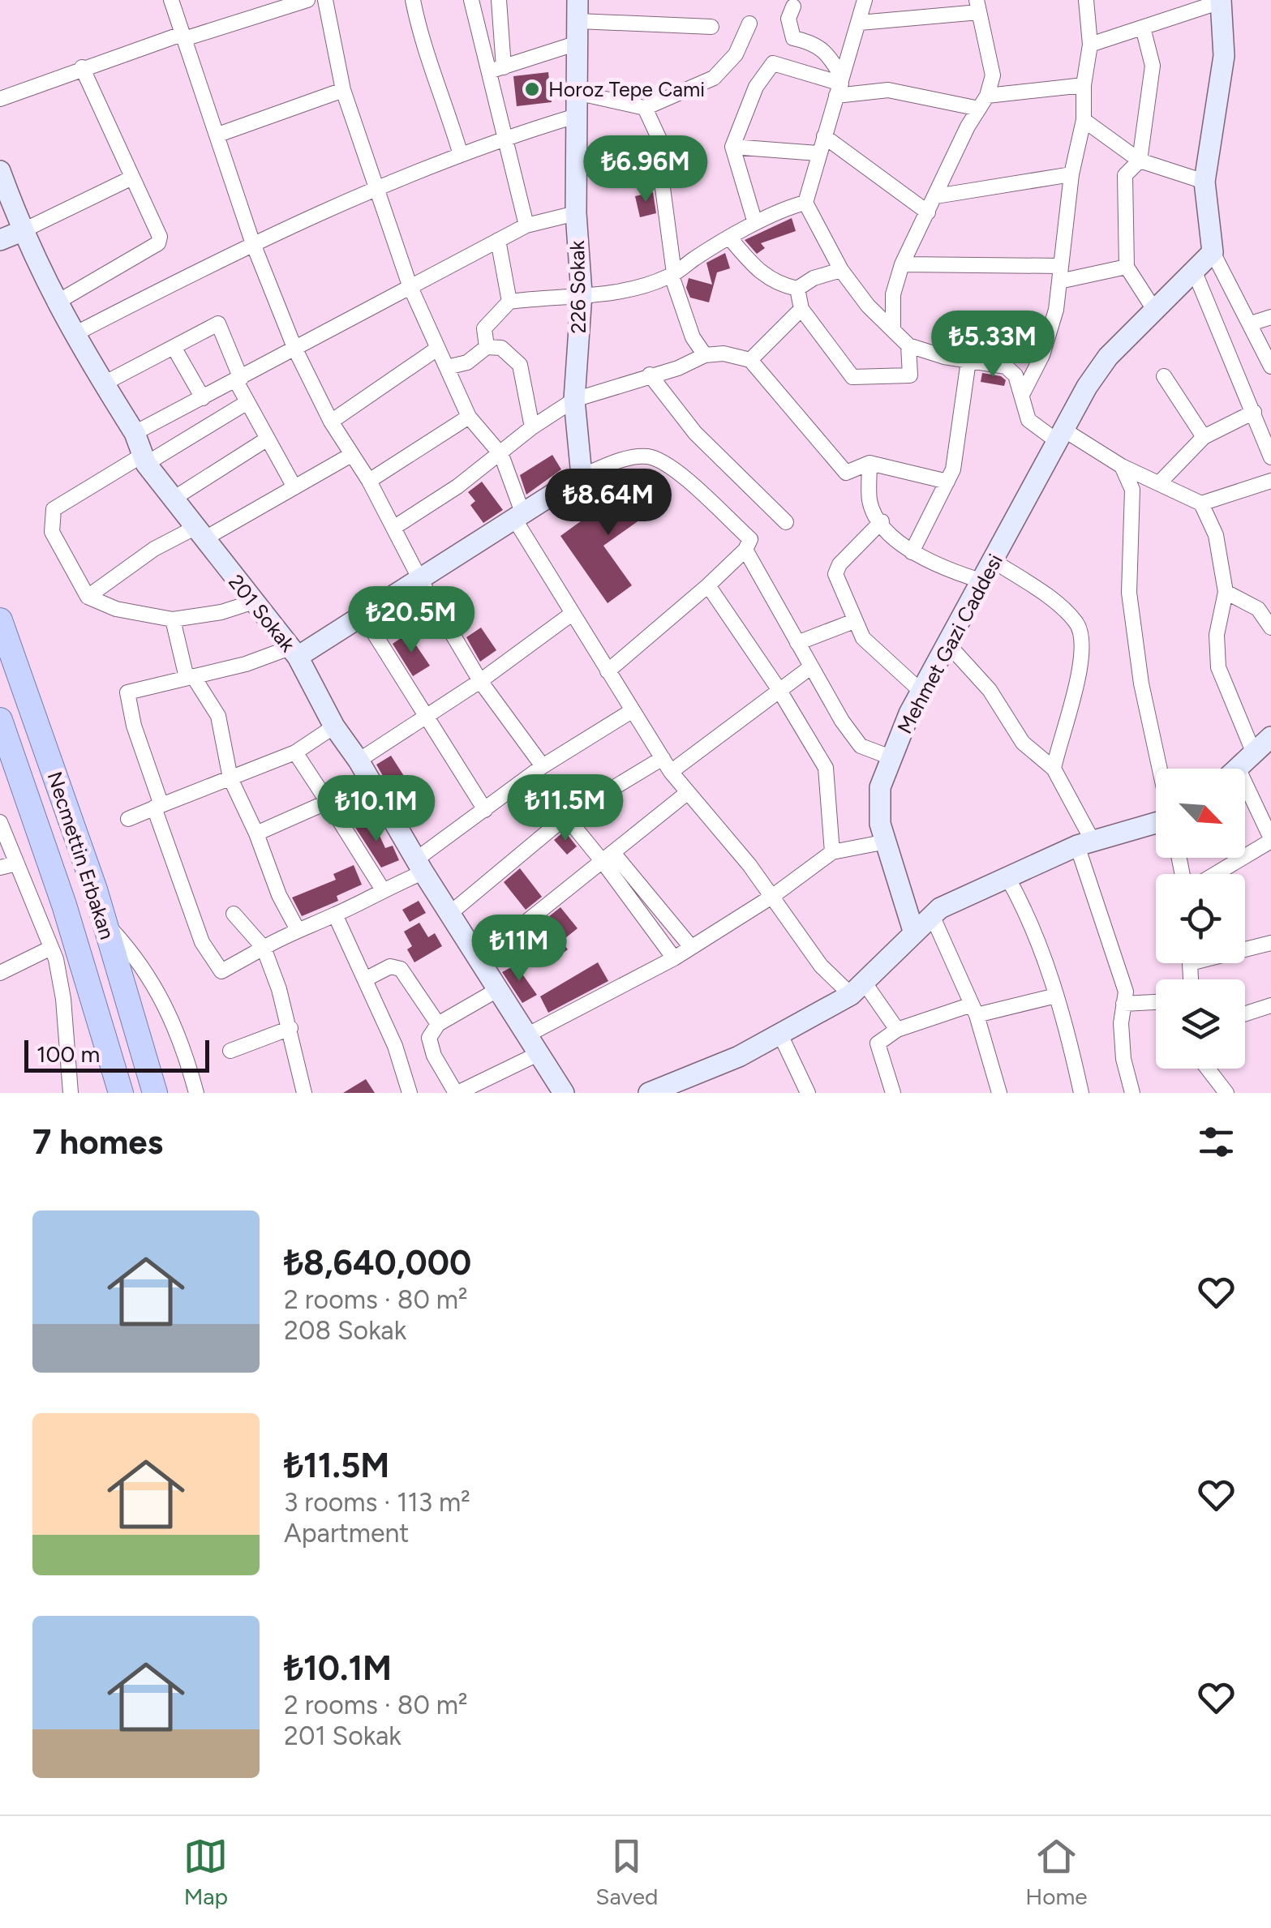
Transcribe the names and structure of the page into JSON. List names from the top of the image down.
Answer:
{
  "streets": {
    "main road": ["Necmettin Erbakan"],
    "street": ["226 Sokak", "201 Sokak", "Mehmet Gazi Caddesi"]
  },
  "places": ["Horoz Tepe Cami"],
  "scale_bar": "100 m",
  "north": "bottom right",
  "page": {
    "price": [
      "₺6.96M",
      "₺5.33M",
      "₺8.64M",
      "₺20.5M",
      "₺11.5M",
      "₺10.1M",
      "₺11M"
    ],
    "scale": "100 m",
    "heading": "7 homes",
    "list": [
      {
        "name": "₺8,640,000",
        "note": "2 rooms · 80 m² · 208 Sokak"
      },
      {
        "name": "₺11.5M",
        "note": "3 rooms · 113 m² · Apartment"
      },
      {
        "name": "₺10.1M",
        "note": "2 rooms · 80 m² · 201 Sokak"
      }
    ],
    "tabs": ["Map", "Saved", "Home"]
  }
}
